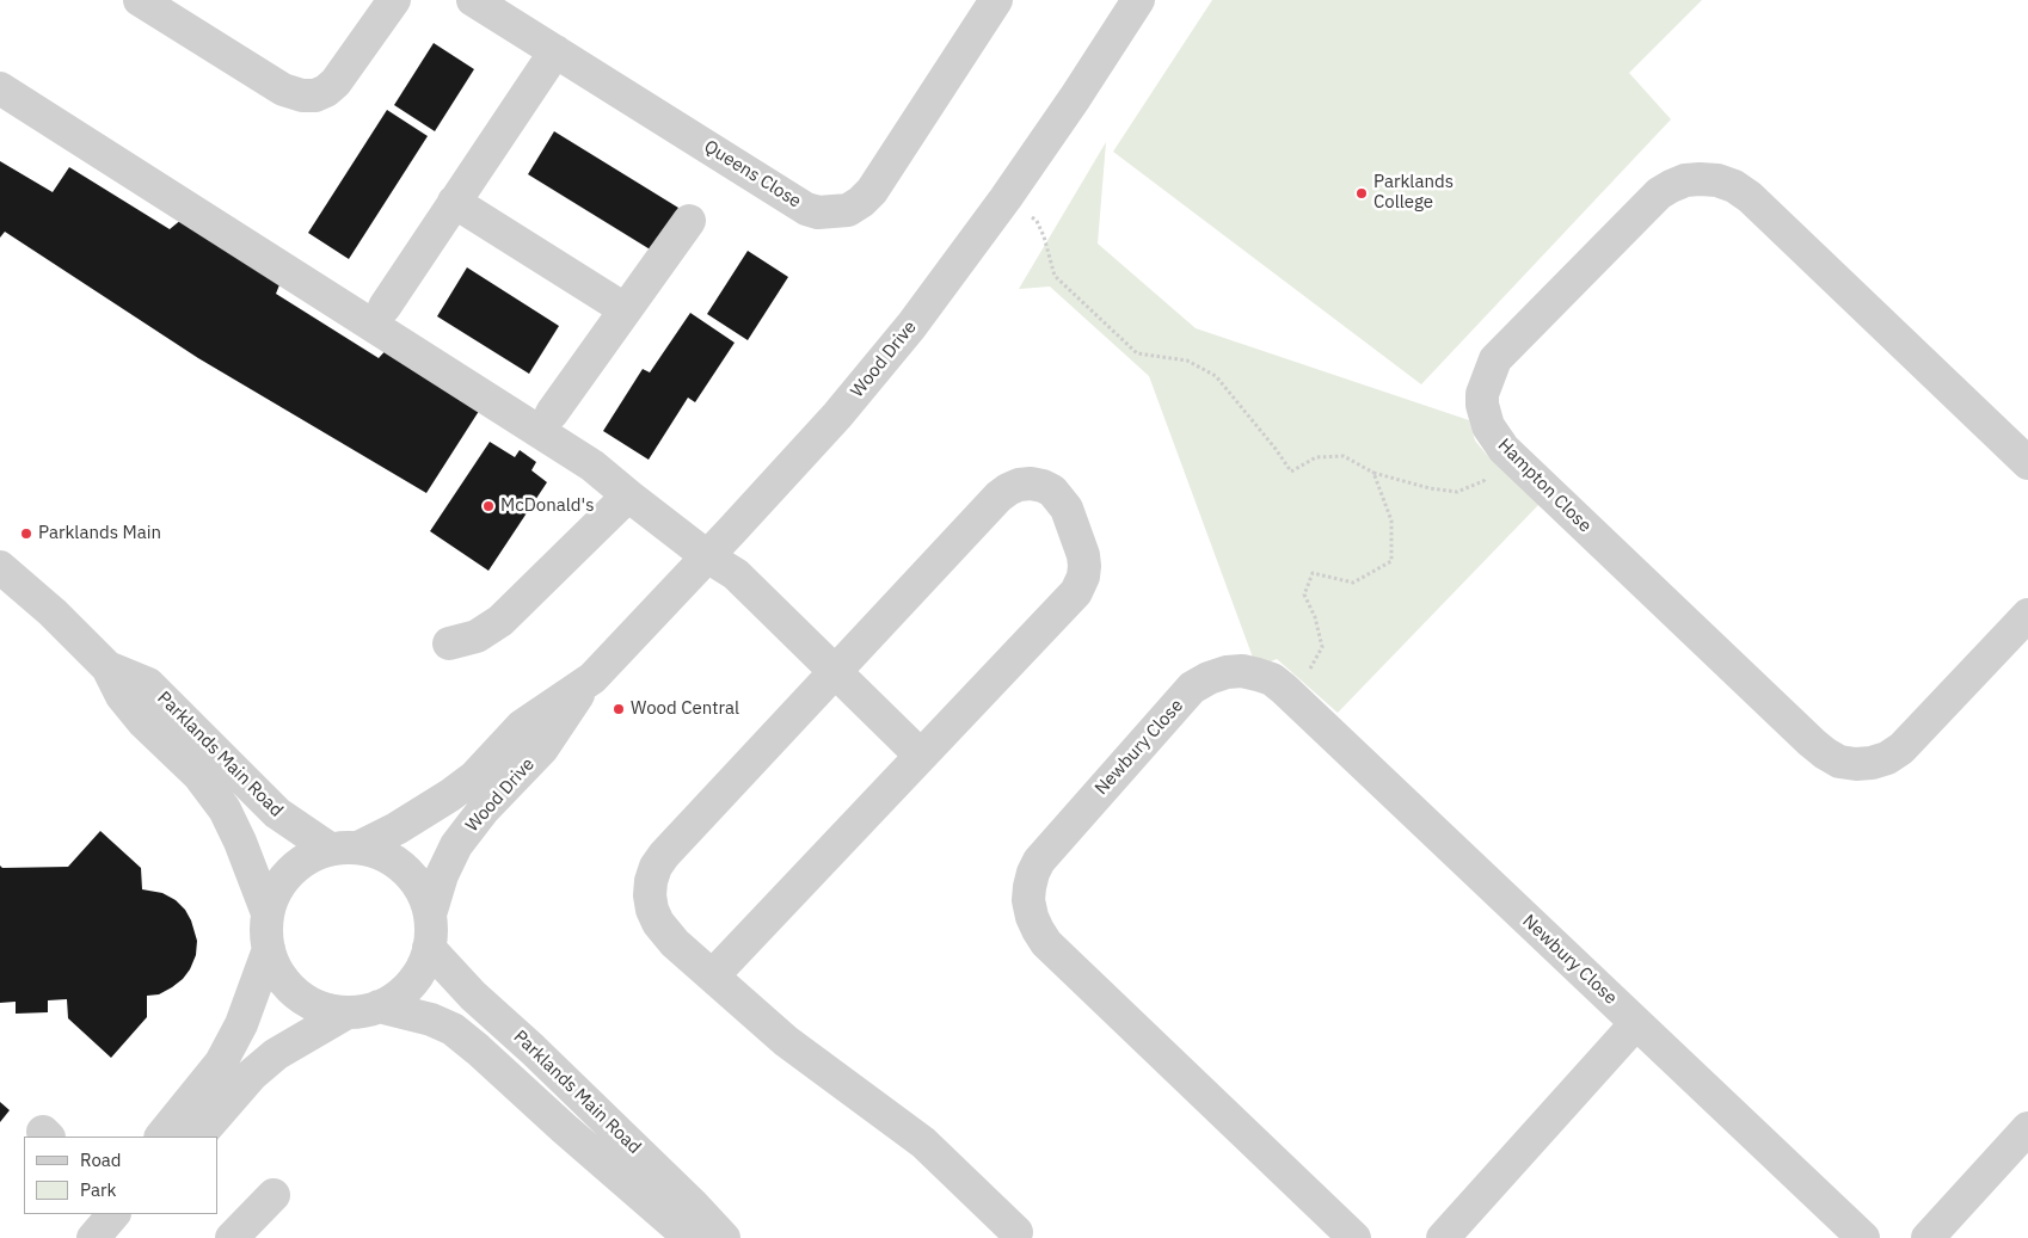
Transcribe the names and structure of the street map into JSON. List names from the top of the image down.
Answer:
{
  "streets": {
    "street": [
      "Queens Close",
      "Wood Drive",
      "Hampton Close",
      "Newbury Close",
      "Parklands Main Road"
    ]
  },
  "crossings": [
    ["Wood Drive", "Parklands Main Road"]
  ],
  "places": [
    "Parklands College",
    "McDonald's",
    "Parklands Main",
    "Wood Central"
  ],
  "legend": ["Road", "Park"]
}
